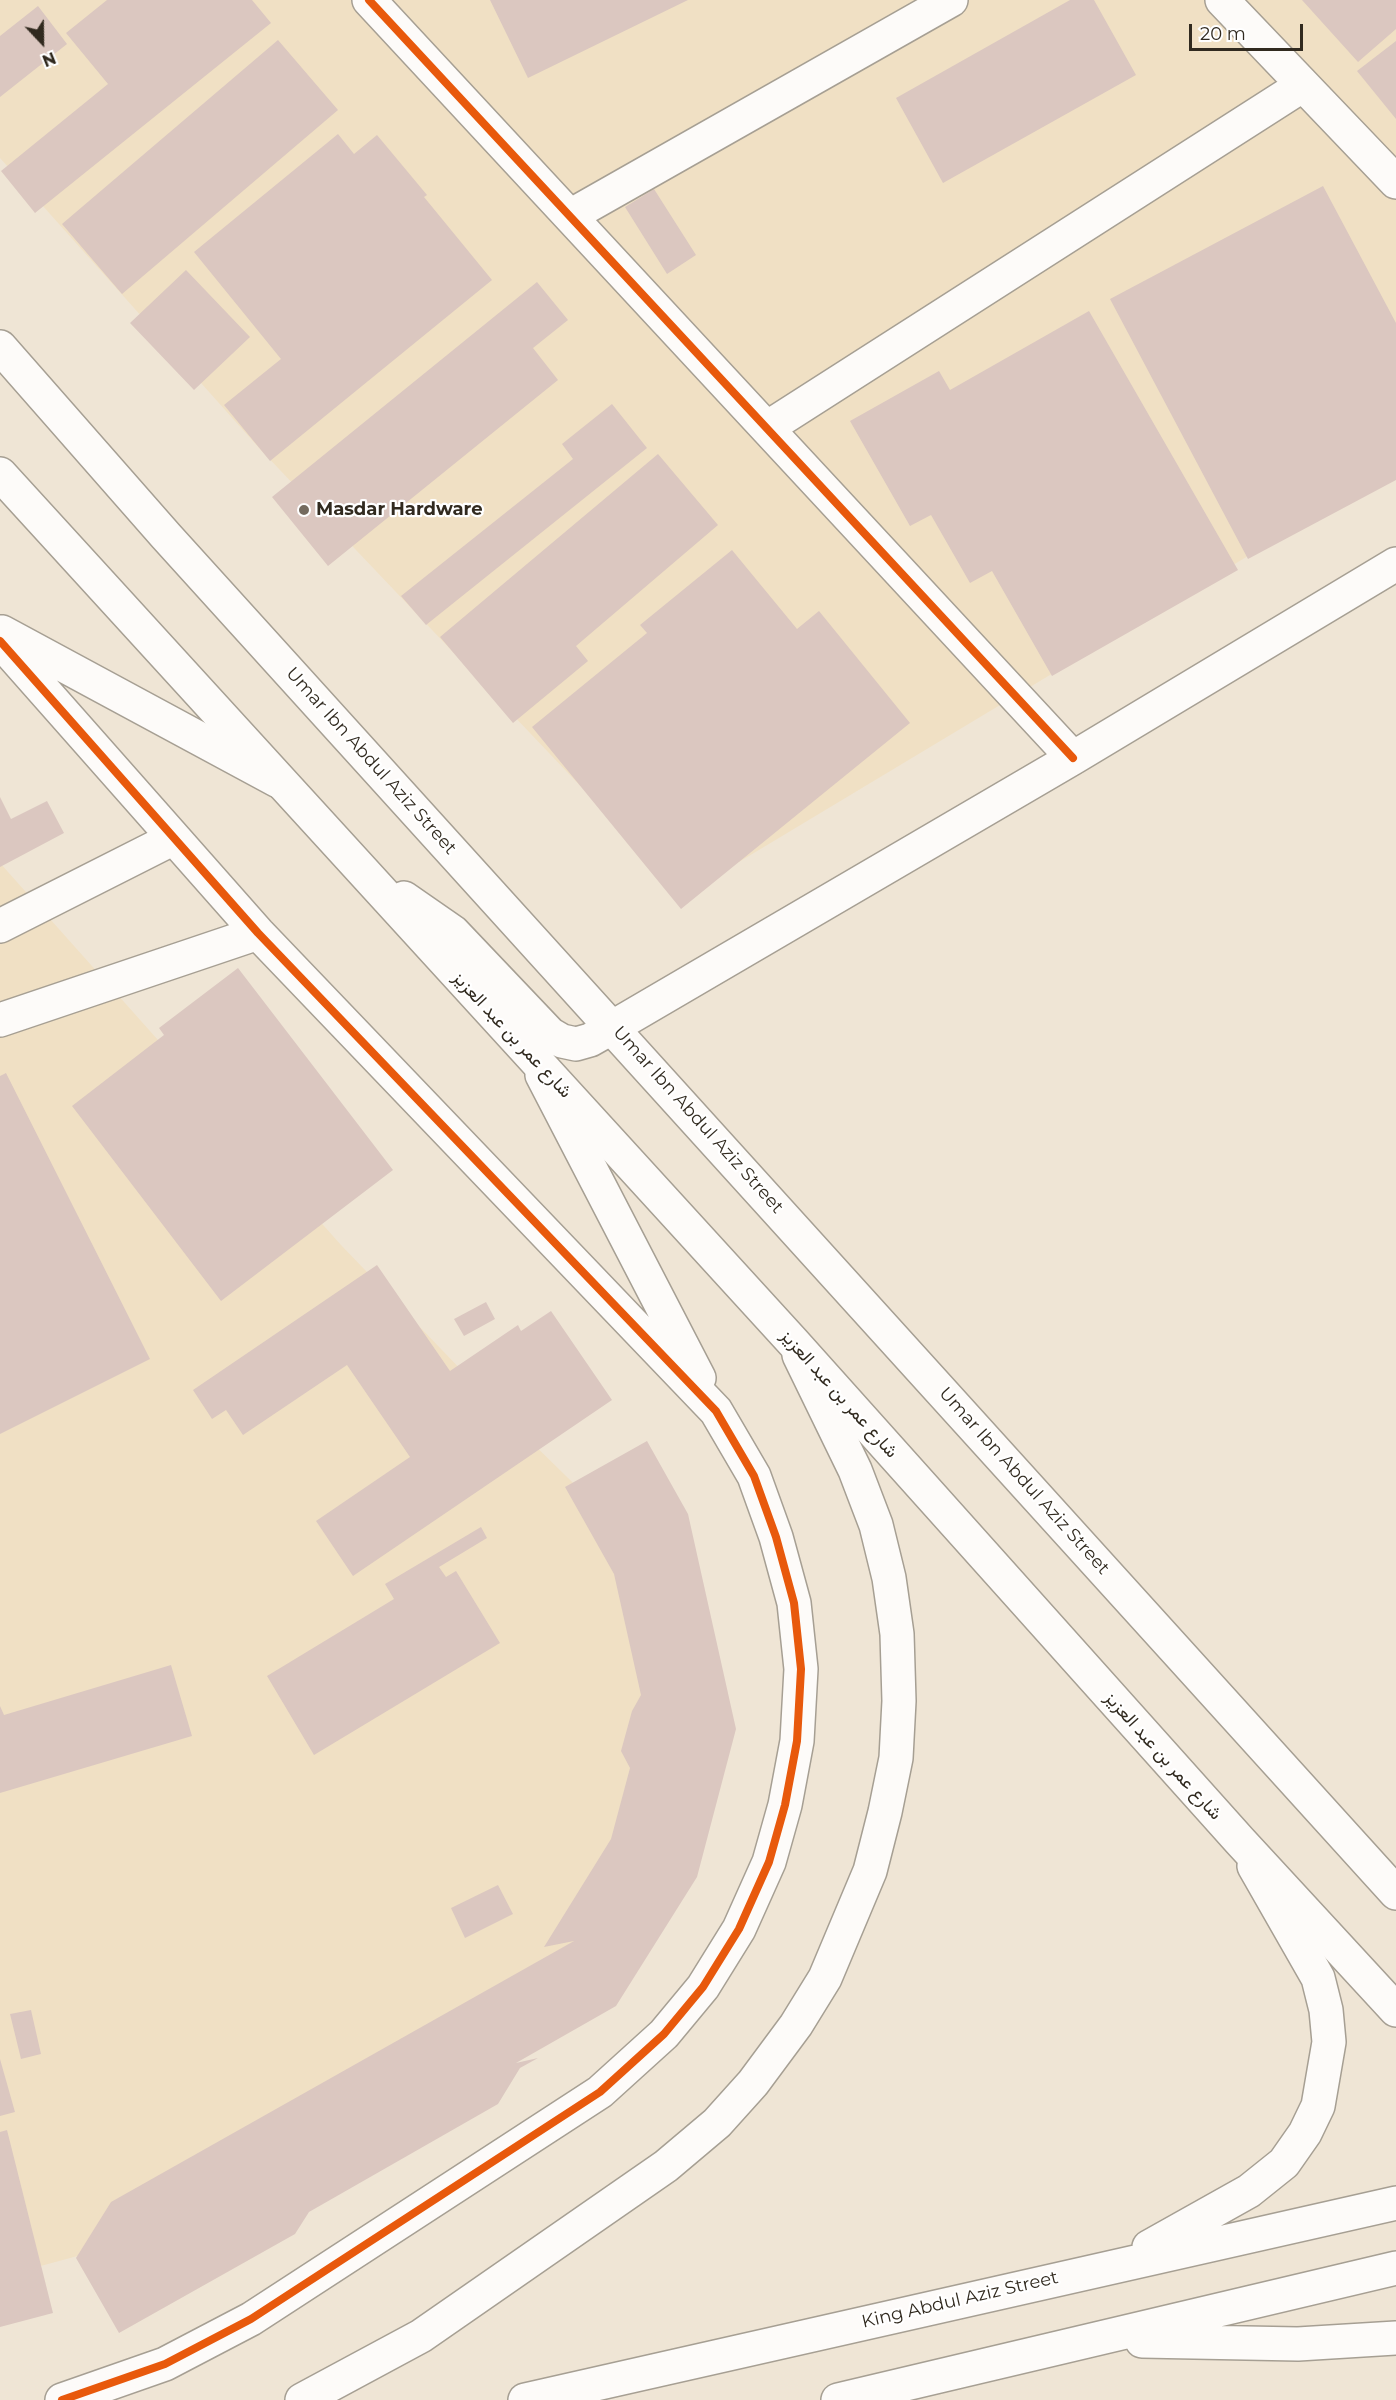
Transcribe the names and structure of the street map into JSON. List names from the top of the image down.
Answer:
{
  "streets": {
    "street": ["Umar Ibn Abdul Aziz Street", "شارع عمر بن عبد العزيز", "King Abdul Aziz Street"]
  },
  "places": ["Masdar Hardware"],
  "scale_bar": "20 m",
  "north": "bottom"
}
